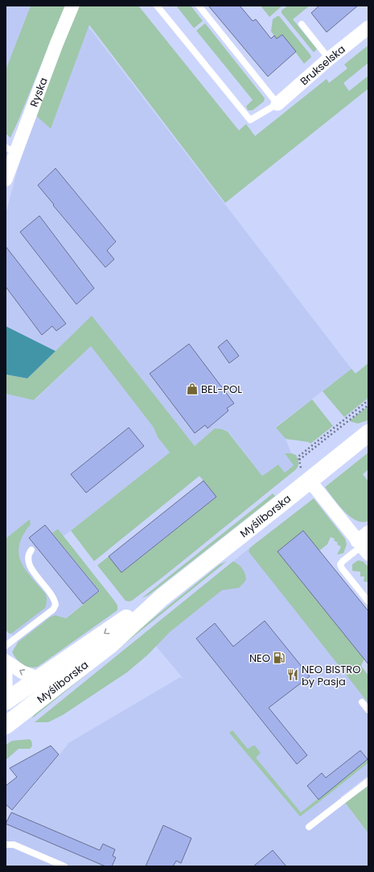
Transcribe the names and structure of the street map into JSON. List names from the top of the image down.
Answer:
{
  "streets": {
    "main road": ["Myśliborska"],
    "street": ["Brukselska", "Ryska"]
  },
  "places": {
    "shop": ["BEL-POL"],
    "fuel station": ["NEO"],
    "restaurant": ["NEO BISTRO by Pasja"]
  }
}
